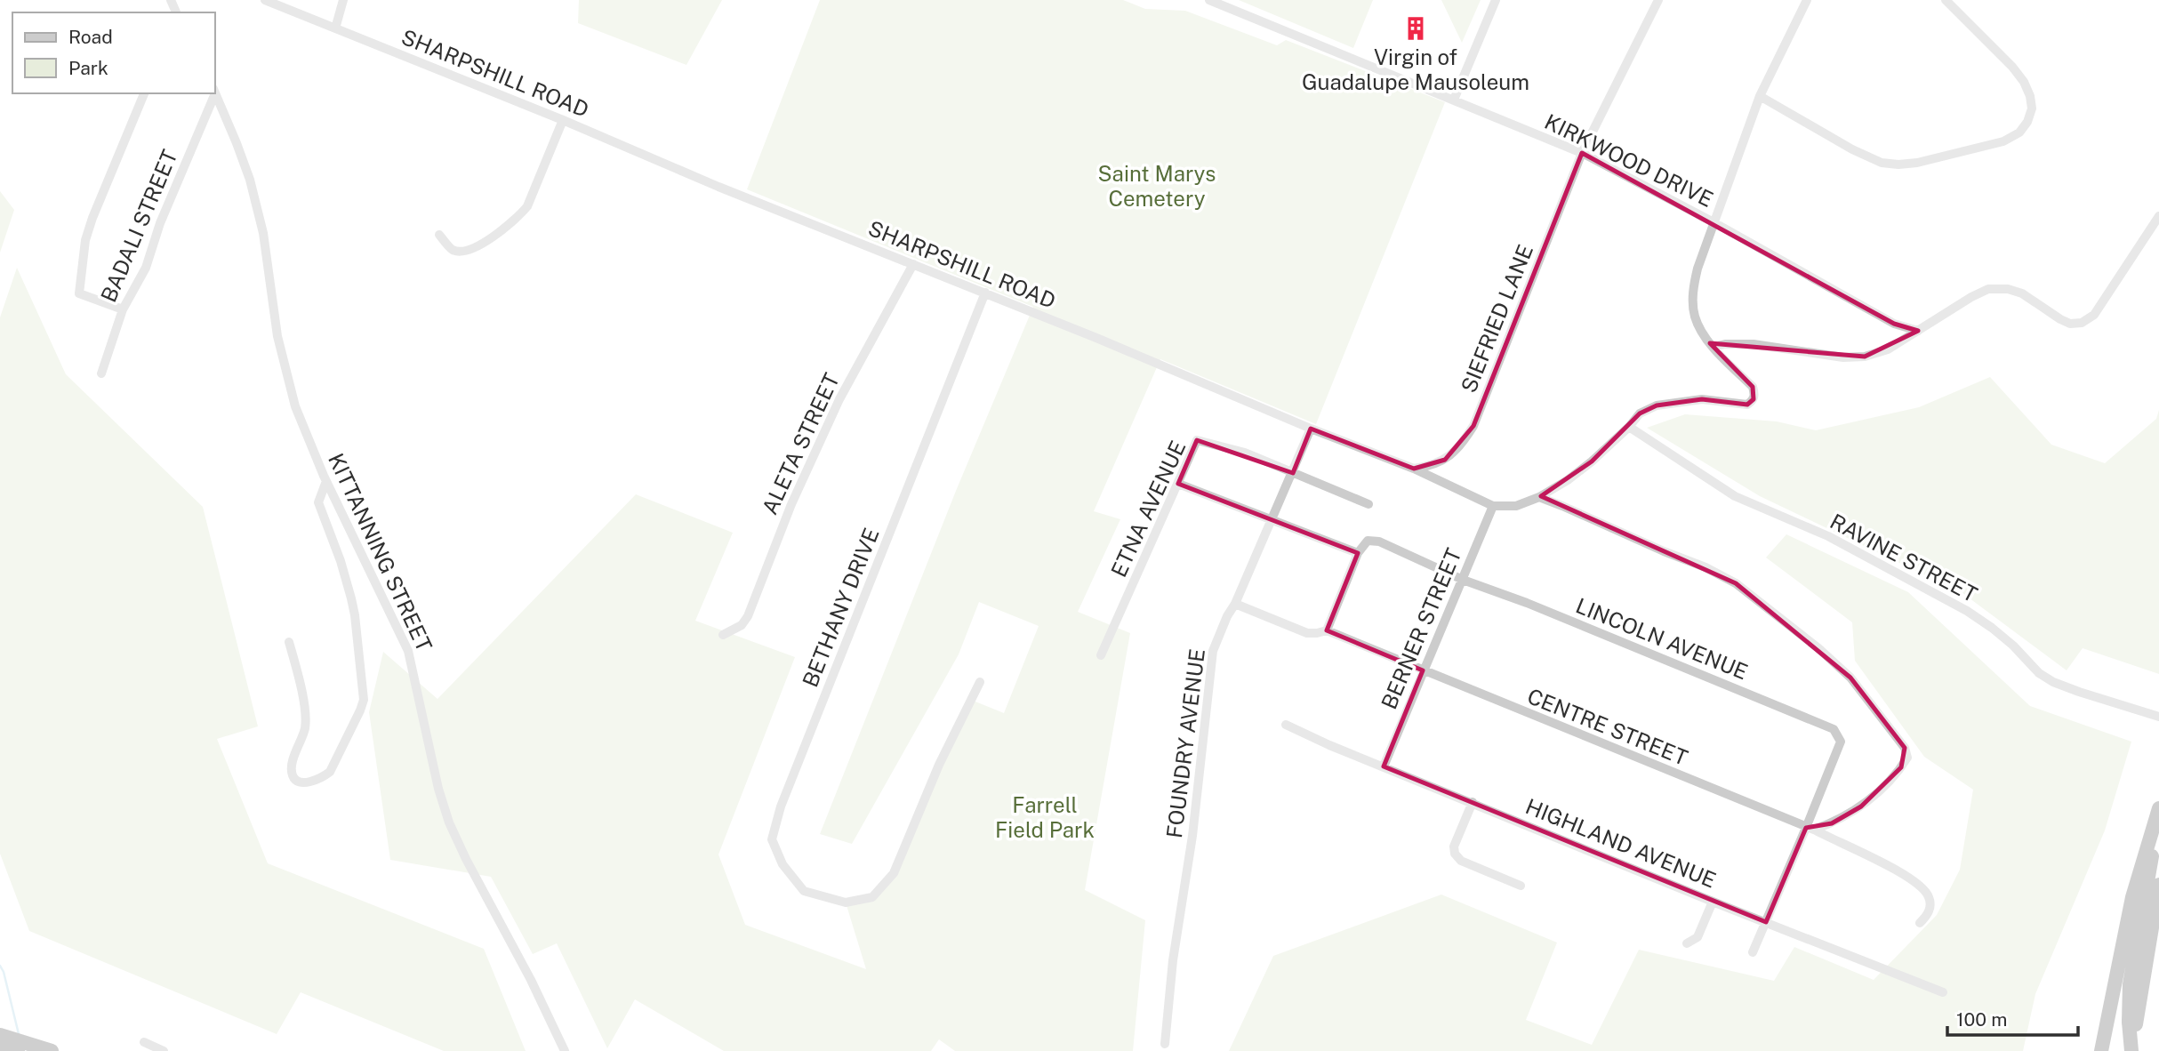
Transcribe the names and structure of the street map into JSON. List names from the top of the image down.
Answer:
{
  "streets": {
    "street": [
      "SHARPSHILL ROAD",
      "KIRKWOOD DRIVE",
      "BADALI STREET",
      "SIEFRIED LANE",
      "ALETA STREET",
      "ETNA AVENUE",
      "KITTANNING STREET",
      "RAVINE STREET",
      "BETHANY DRIVE",
      "BERNER STREET",
      "LINCOLN AVENUE",
      "CENTRE STREET",
      "FOUNDRY AVENUE",
      "HIGHLAND AVENUE"
    ]
  },
  "crossings": [
    ["SHARPSHILL ROAD", "SIEFRIED LANE"],
    ["SHARPSHILL ROAD", "ALETA STREET"],
    ["SHARPSHILL ROAD", "BETHANY DRIVE"],
    ["SHARPSHILL ROAD", "BERNER STREET"],
    ["SHARPSHILL ROAD", "FOUNDRY AVENUE"],
    ["KIRKWOOD DRIVE", "SIEFRIED LANE"],
    ["ETNA AVENUE", "FOUNDRY AVENUE"],
    ["BERNER STREET", "LINCOLN AVENUE"],
    ["BERNER STREET", "CENTRE STREET"],
    ["BERNER STREET", "HIGHLAND AVENUE"],
    ["LINCOLN AVENUE", "CENTRE STREET"],
    ["CENTRE STREET", "FOUNDRY AVENUE"]
  ],
  "parks": ["Saint Marys Cemetery", "Farrell Field Park"],
  "places": {
    "building": ["Virgin of Guadalupe Mausoleum"]
  },
  "legend": ["Road", "Park"],
  "scale_bar": "100 m"
}
